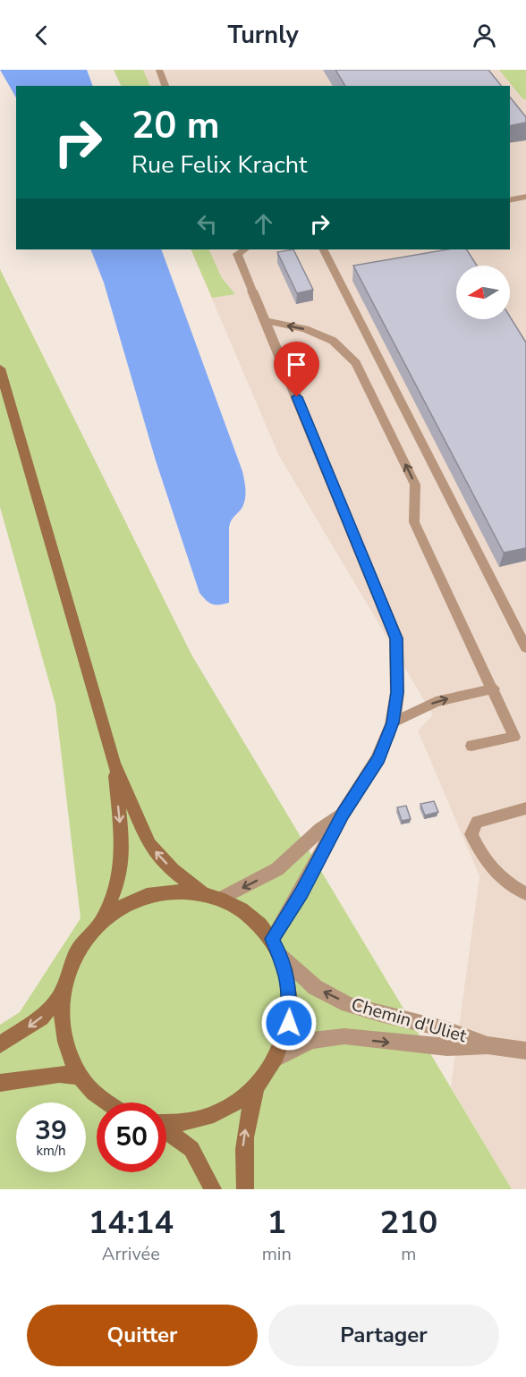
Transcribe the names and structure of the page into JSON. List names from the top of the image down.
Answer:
{
  "streets": {
    "street": ["Chemin d'Uliet"]
  },
  "north": "left",
  "page": {
    "header": "Turnly",
    "turn": ["20 m", "Rue Felix Kracht"],
    "speed": "39 km/h",
    "limit": "50",
    "eta": [
      "14:14",
      "Arrivée",
      "1",
      "min",
      "210",
      "m"
    ],
    "buttons": ["Quitter", "Partager"]
  }
}
